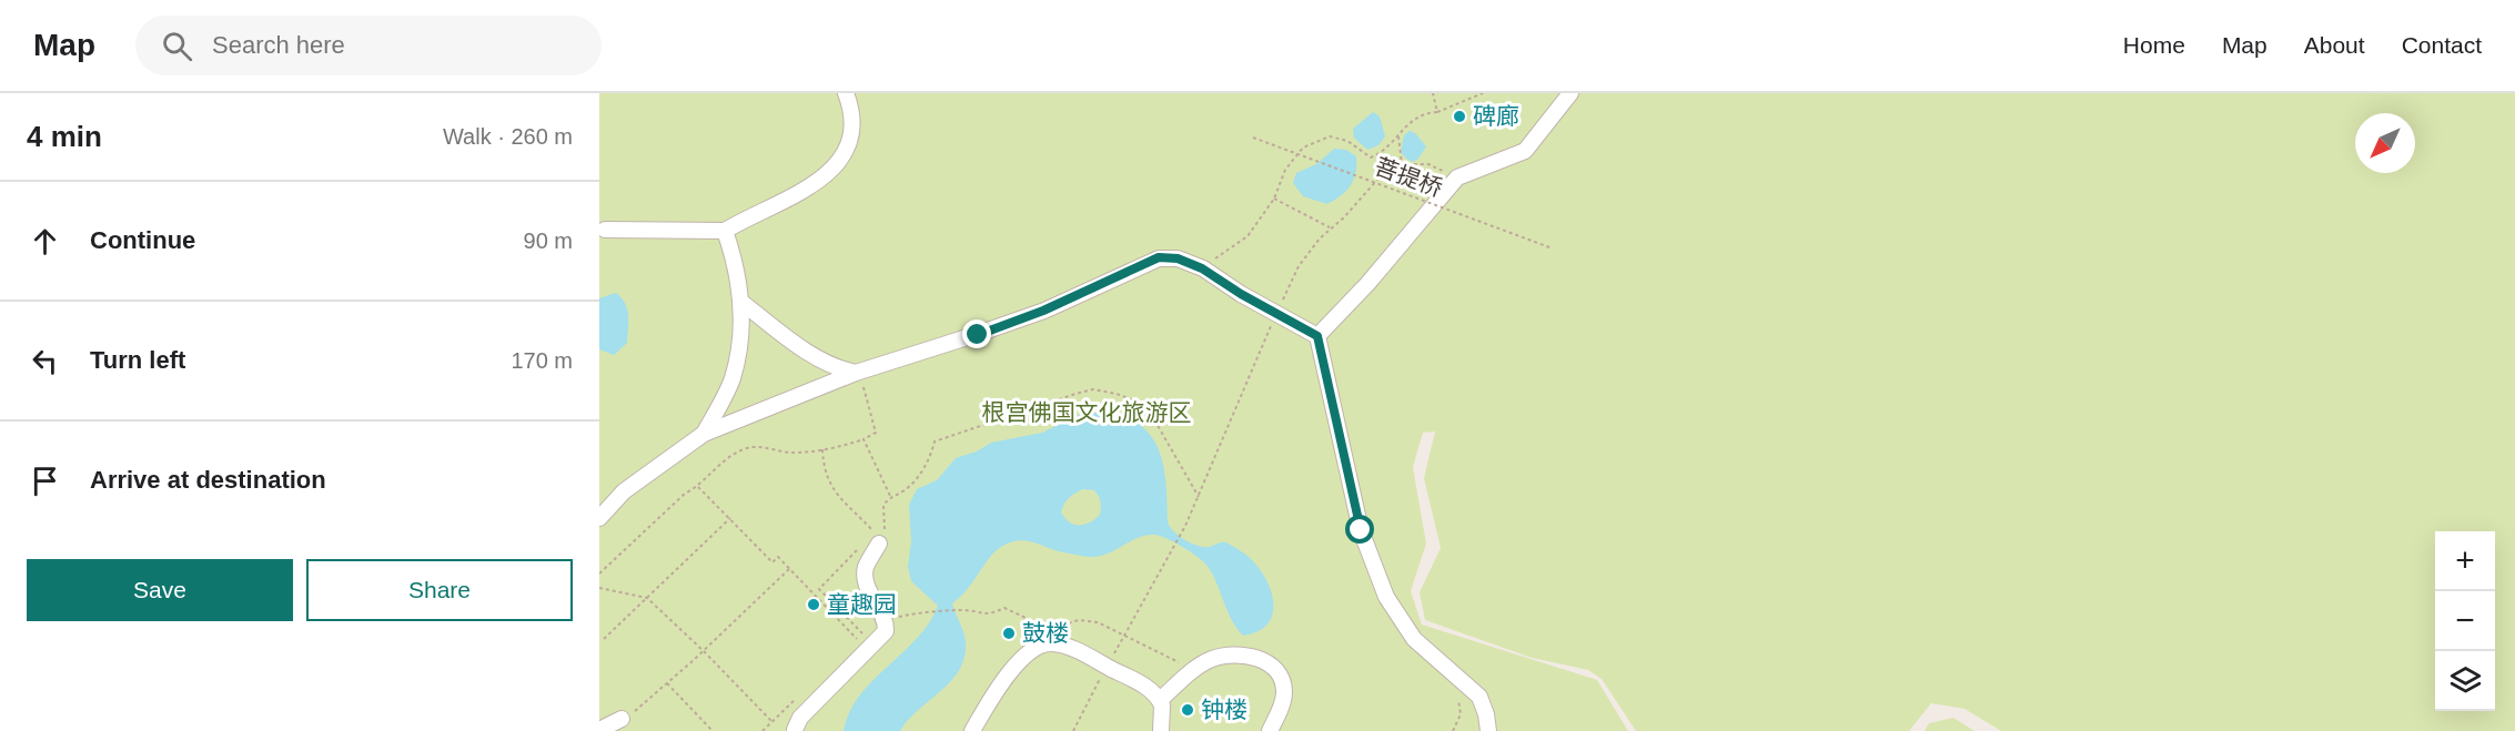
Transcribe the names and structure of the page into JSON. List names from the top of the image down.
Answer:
{
  "streets": {
    "path": ["菩提桥"]
  },
  "parks": ["根宫佛国文化旅游区"],
  "places": [
    "碑廊",
    "童趣园",
    "鼓楼",
    "钟楼"
  ],
  "north": "bottom left",
  "page": {
    "header": "Map",
    "search": "Search here",
    "nav": [
      "Home",
      "Map",
      "About",
      "Contact"
    ],
    "heading": ["4 min", "Walk · 260 m"],
    "list": [
      ["Continue", "90 m"],
      ["Turn left", "170 m"],
      "Arrive at destination"
    ],
    "map_buttons": ["+", "−"],
    "buttons": ["Save", "Share"]
  }
}
